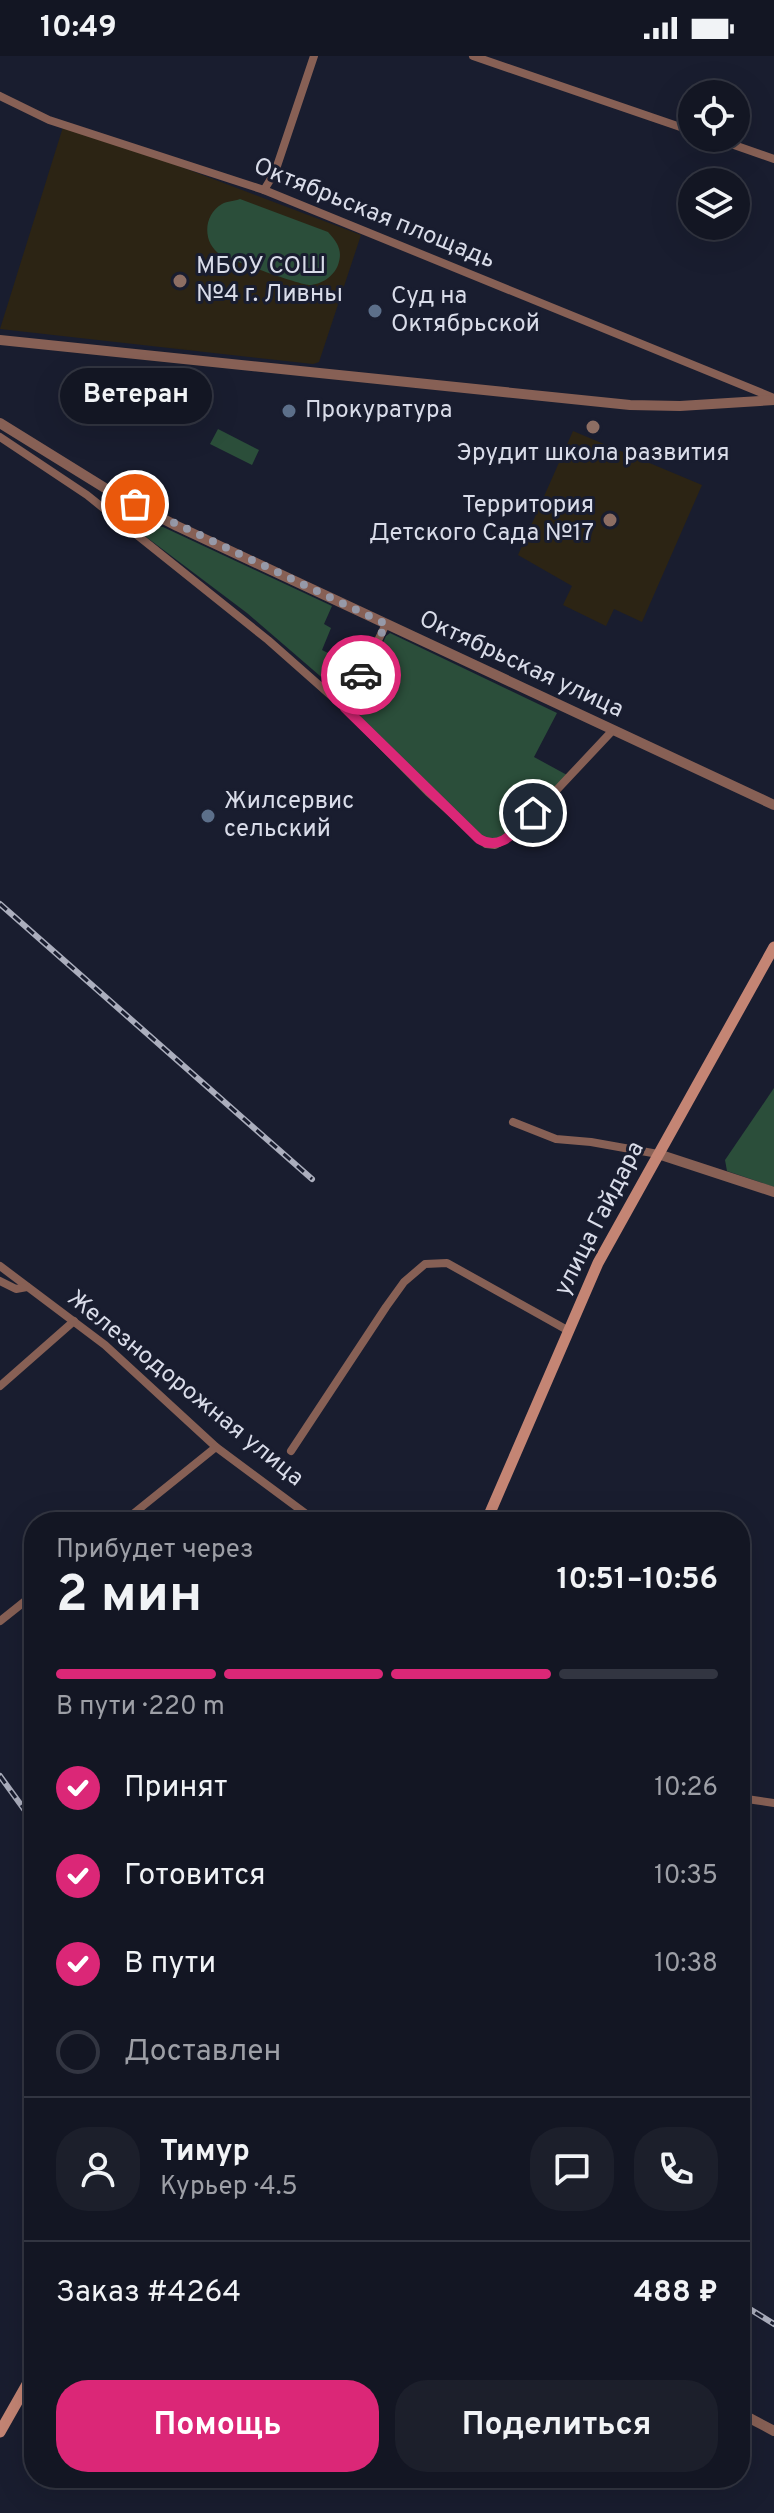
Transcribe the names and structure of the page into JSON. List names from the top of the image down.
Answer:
{
  "streets": {
    "main road": ["улица Гайдара"],
    "street": ["Октябрьская площадь", "Октябрьская улица", "Железнодорожная улица"]
  },
  "places": [
    "МБОУ СОШ №4 г. Ливны",
    "Суд на Октябрьской",
    "Прокуратура",
    "Эрудит школа развития",
    "Ветеран",
    "Территория Детского Сада №17",
    "Жилсервис сельский"
  ],
  "page": {
    "status": "10:49",
    "bubble": "Ветеран",
    "heading": ["2 мин", "Прибудет через", "10:51–10:56"],
    "panel": [
      "Тимур",
      "Курьер · 4.5",
      "Заказ #4264",
      "488 ₽"
    ],
    "bar": "В пути · 220 m",
    "list": [
      ["Принят", "10:26"],
      ["Готовится", "10:35"],
      ["В пути", "10:38"],
      "Доставлен"
    ],
    "buttons": ["Помощь", "Поделиться"]
  }
}
